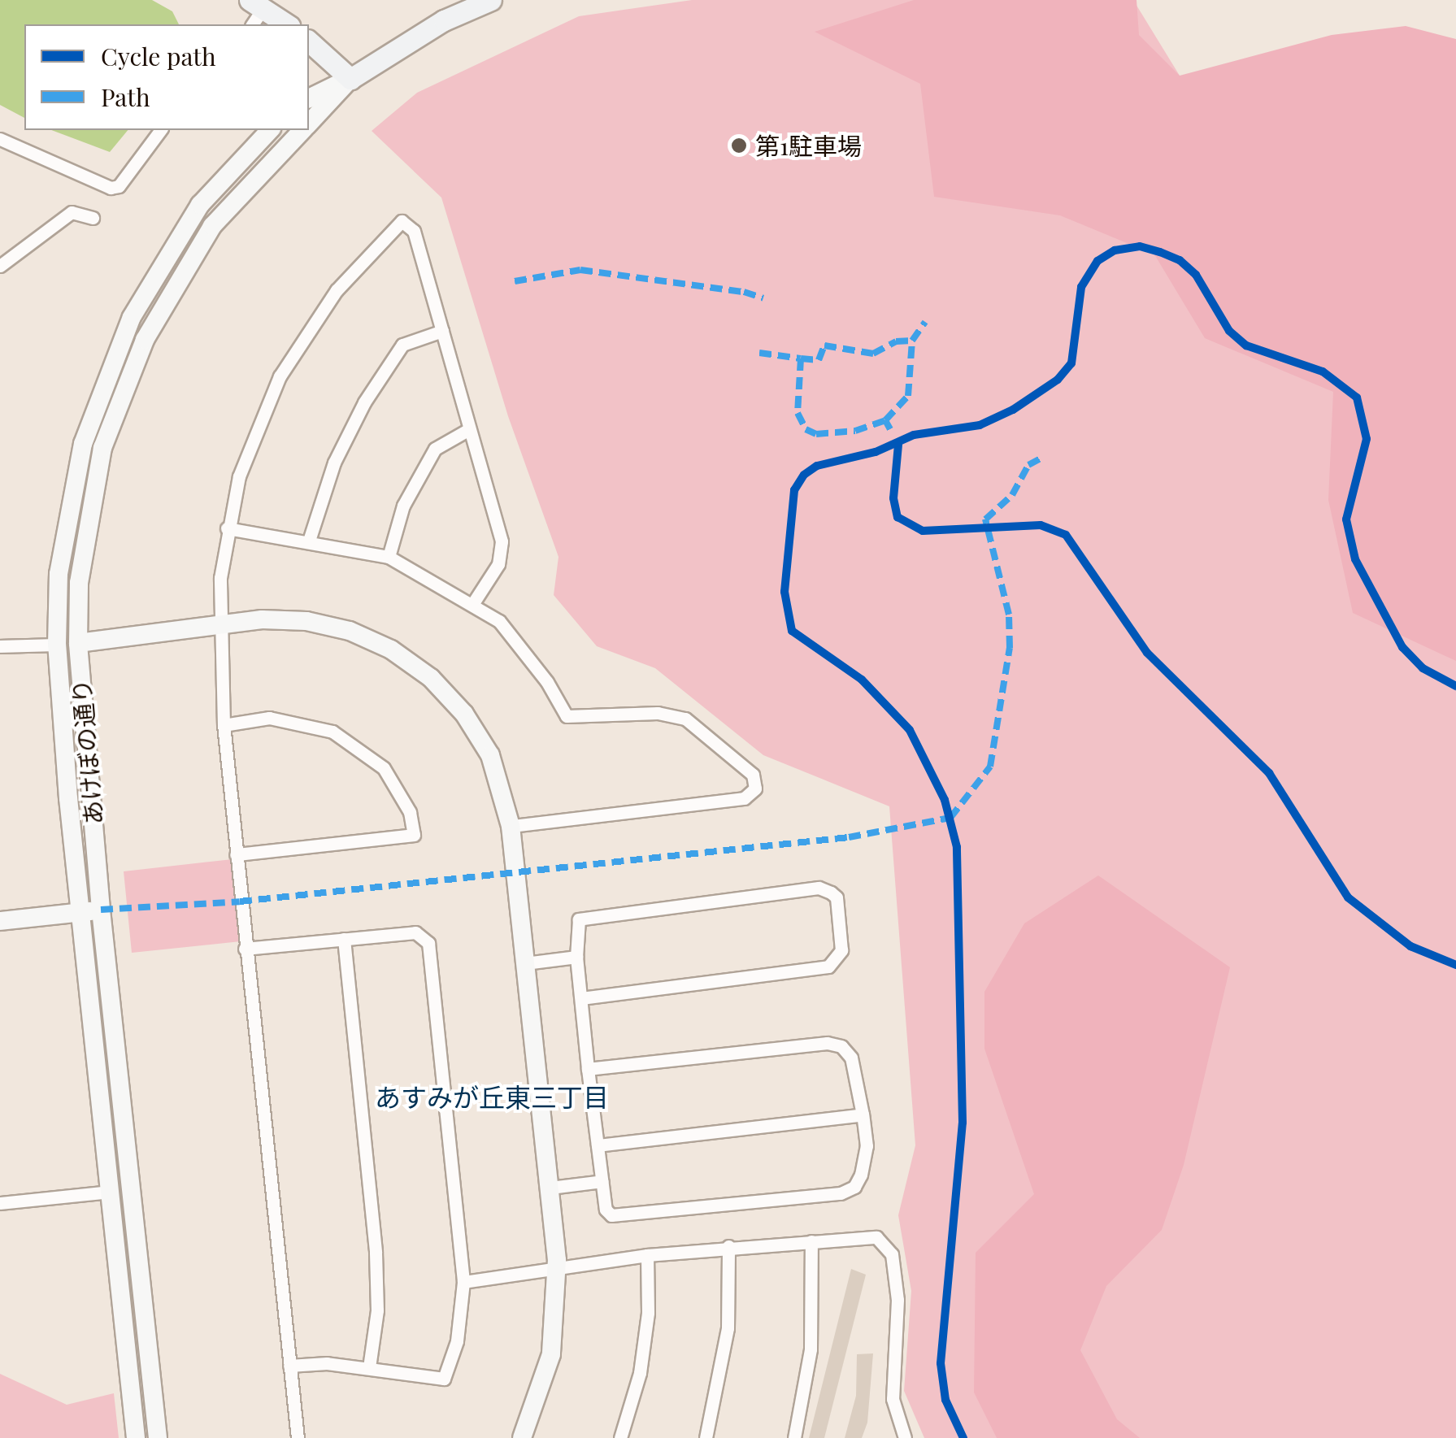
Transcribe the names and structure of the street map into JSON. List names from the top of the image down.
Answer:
{
  "streets": {
    "street": ["あけぼの通り"]
  },
  "districts": ["あすみが丘東三丁目"],
  "places": ["第1駐車場"],
  "legend": ["Cycle path", "Path"]
}
